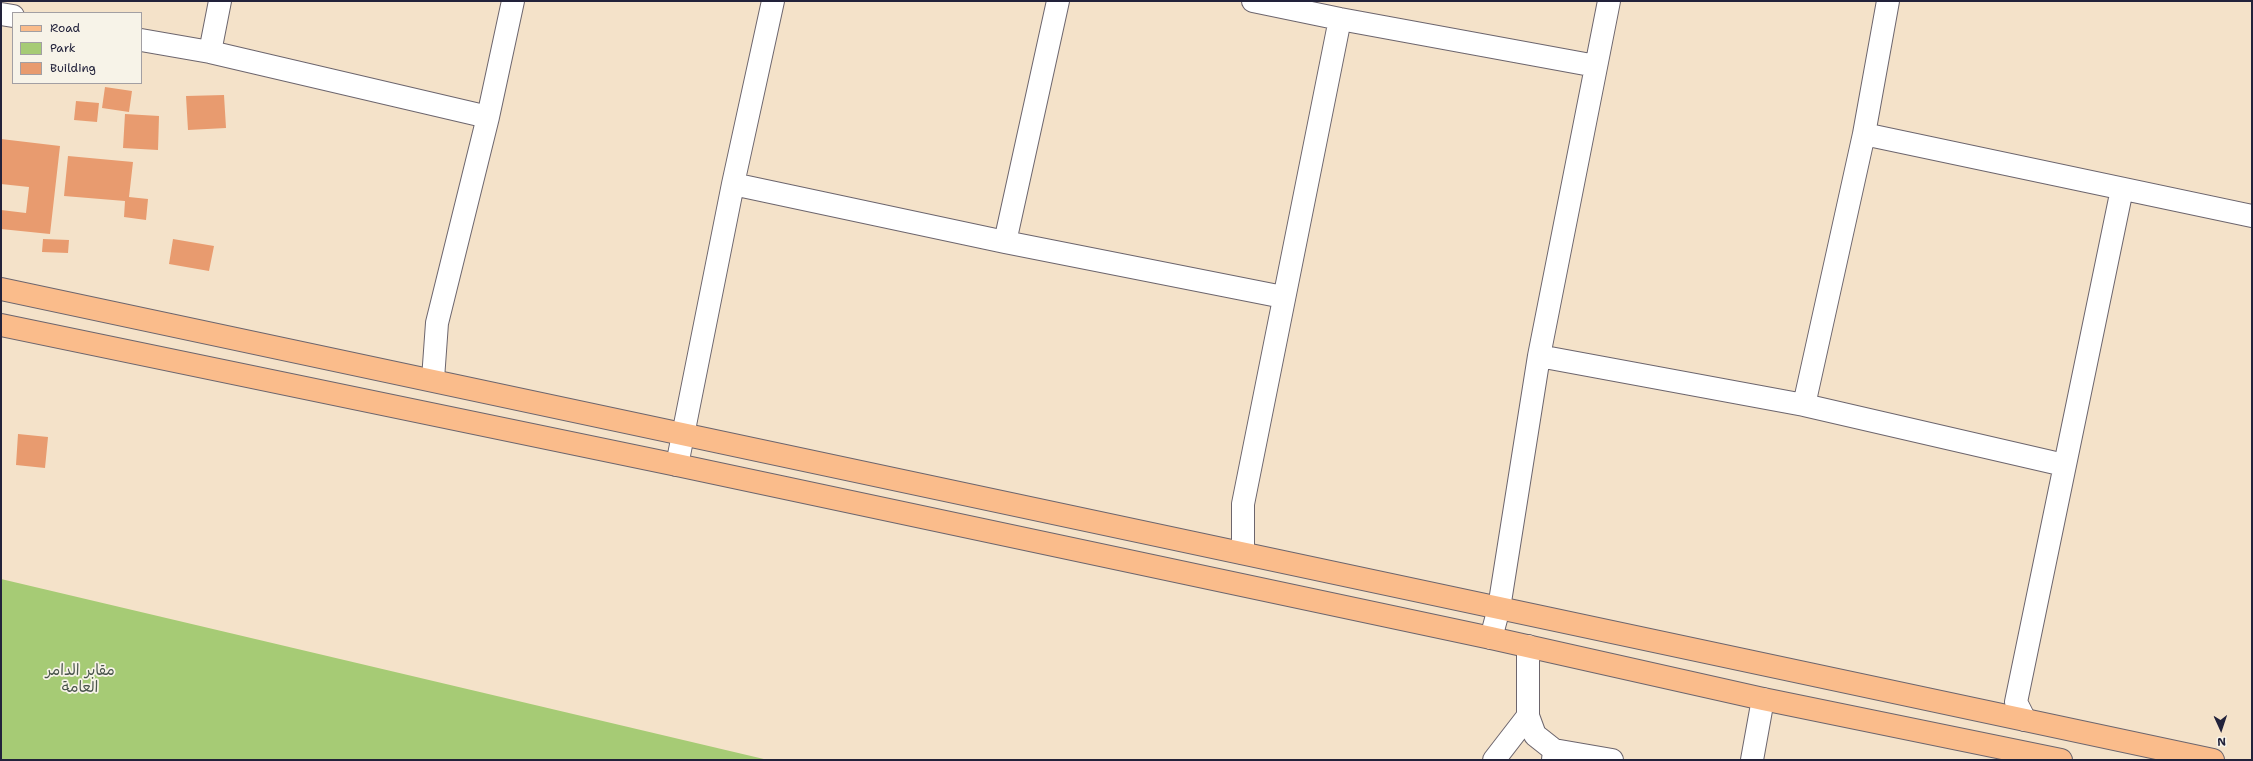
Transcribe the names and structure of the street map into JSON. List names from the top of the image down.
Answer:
{
  "parks": ["مقابر الدامر العامة"],
  "legend": ["Road", "Park", "Building"],
  "north": "bottom"
}
